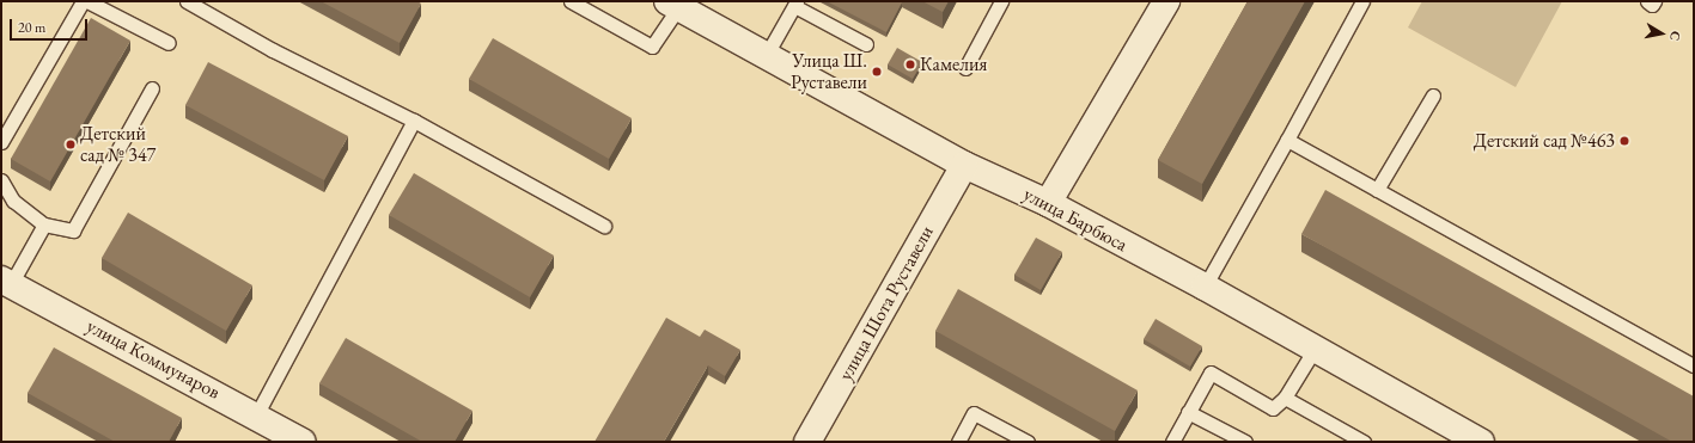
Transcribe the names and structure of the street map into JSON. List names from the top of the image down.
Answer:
{
  "streets": {
    "street": ["улица Барбюса", "улица Шота Руставели", "улица Коммунаров"]
  },
  "crossings": [
    ["улица Барбюса", "улица Шота Руставели"]
  ],
  "places": [
    "Камелия",
    "Улица Ш. Руставели",
    "Детский сад №463",
    "Детский сад № 347"
  ],
  "scale_bar": "20 m",
  "north": "right"
}
